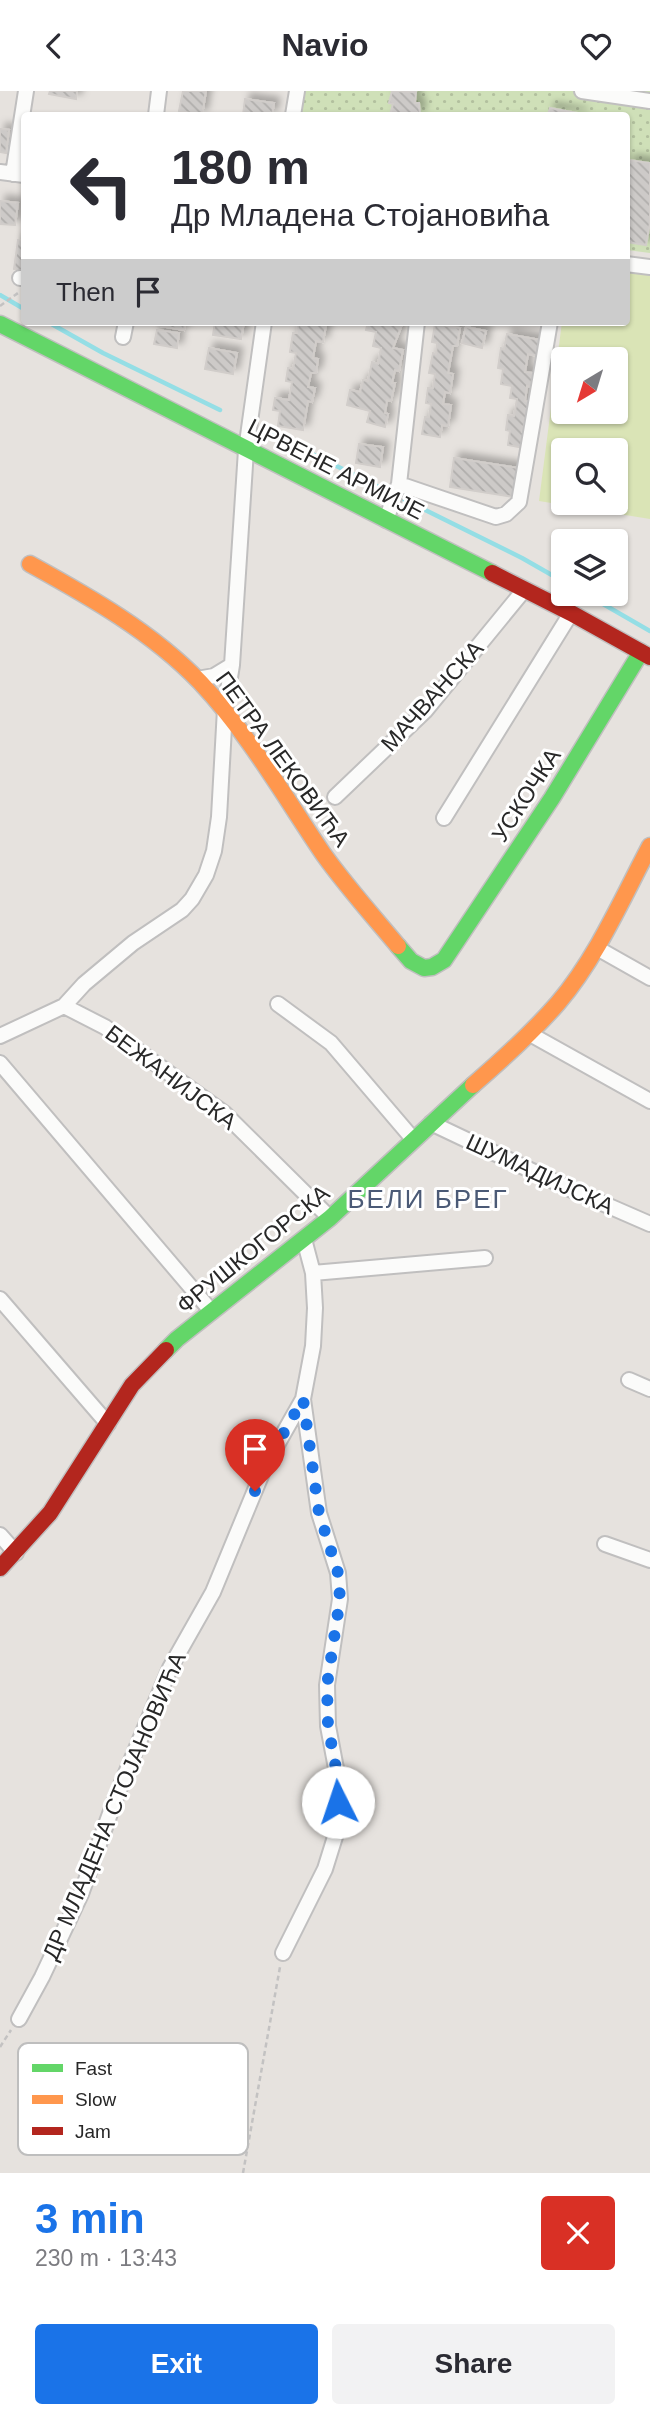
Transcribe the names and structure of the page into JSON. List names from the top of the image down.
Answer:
{
  "streets": {
    "street": [
      "ЦРВЕНЕ АРМИЈЕ",
      "МАЧВАНСКА",
      "ПЕТРА ЛЕКОВИЋА",
      "УСКОЧКА",
      "БЕЖАНИЈСКА",
      "ШУМАДИЈСКА",
      "ФРУШКОГОРСКА",
      "ДР МЛАДЕНА СТОЈАНОВИЋА"
    ]
  },
  "crossings": [
    ["ЦРВЕНЕ АРМИЈЕ", "МАЧВАНСКА"],
    ["ЦРВЕНЕ АРМИЈЕ", "УСКОЧКА"],
    ["ПЕТРА ЛЕКОВИЋА", "УСКОЧКА"],
    ["БЕЖАНИЈСКА", "ФРУШКОГОРСКА"],
    ["ШУМАДИЈСКА", "ФРУШКОГОРСКА"],
    ["ФРУШКОГОРСКА", "ДР МЛАДЕНА СТОЈАНОВИЋА"]
  ],
  "districts": ["БЕЛИ БРЕГ"],
  "legend": ["Fast", "Slow", "Jam"],
  "north": "bottom left",
  "page": {
    "header": "Navio",
    "turn": ["180 m", "Др Младена Стојановића"],
    "then": "Then",
    "heading": ["3 min", "230 m · 13:43"],
    "buttons": ["Exit", "Share"]
  }
}
